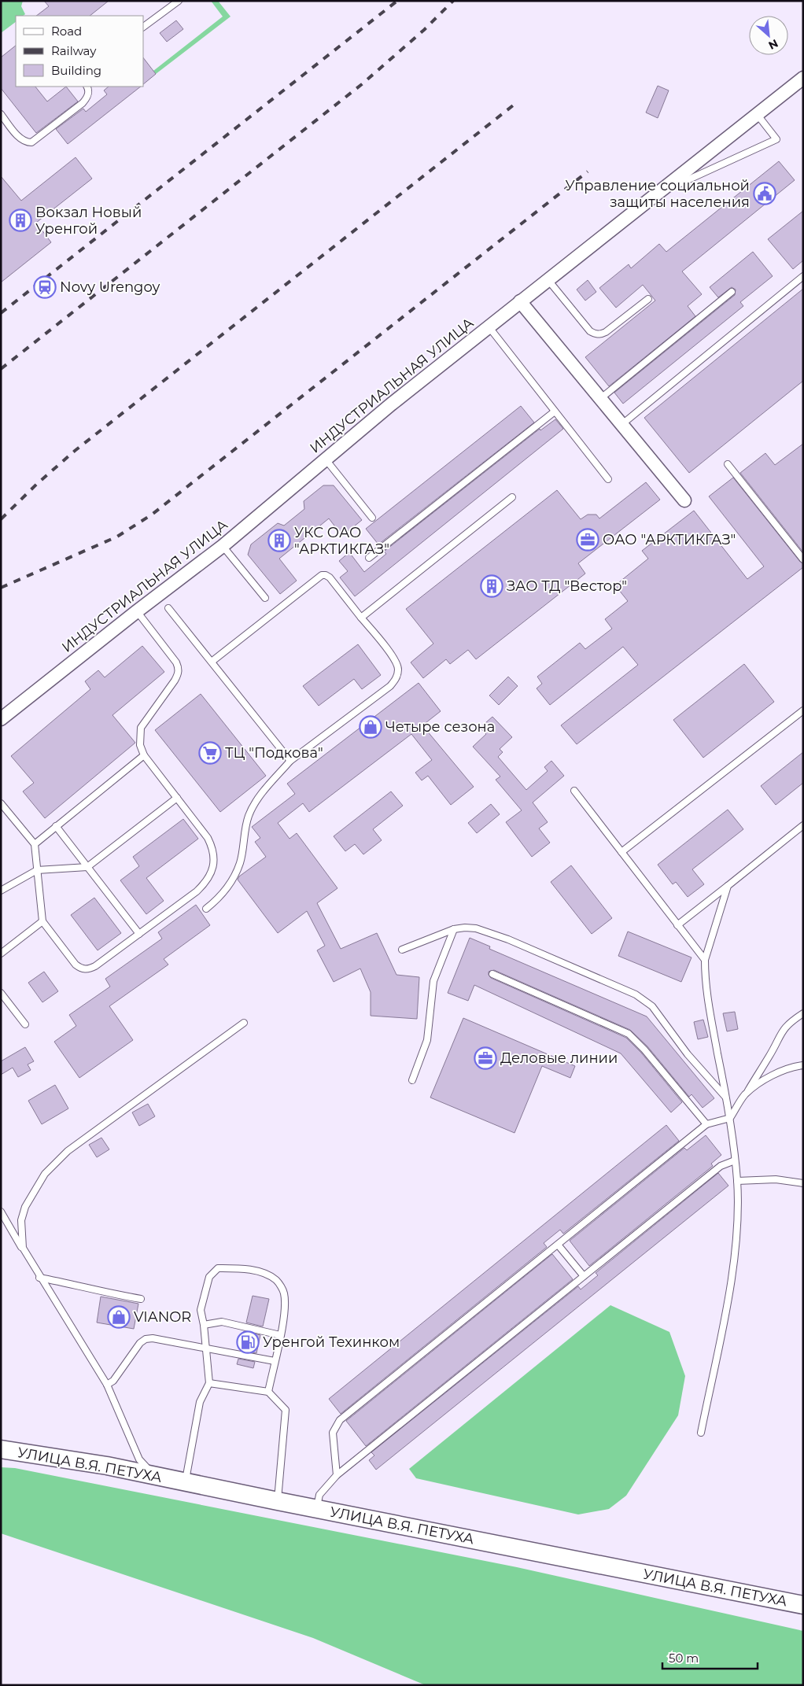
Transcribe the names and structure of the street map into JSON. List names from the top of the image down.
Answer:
{
  "streets": {
    "street": ["ИНДУСТРИАЛЬНАЯ УЛИЦА", "УЛИЦА В.Я. ПЕТУХА"]
  },
  "places": {
    "public building": ["Управление социальной защиты населения"],
    "building": ["Вокзал Новый Уренгой", "УКС ОАО \"АРКТИКГАЗ\"", "ЗАО ТД \"Вестор\""],
    "station": ["Novy Urengoy"],
    "office": ["ОАО \"АРКТИКГАЗ\"", "Деловые линии"],
    "shop": ["Четыре сезона", "VIANOR"],
    "supermarket": ["ТЦ \"Подкова\""],
    "fuel station": ["Уренгой Техинком"]
  },
  "legend": ["Road", "Railway", "Building"],
  "scale_bar": "50 m",
  "north": "bottom right"
}
